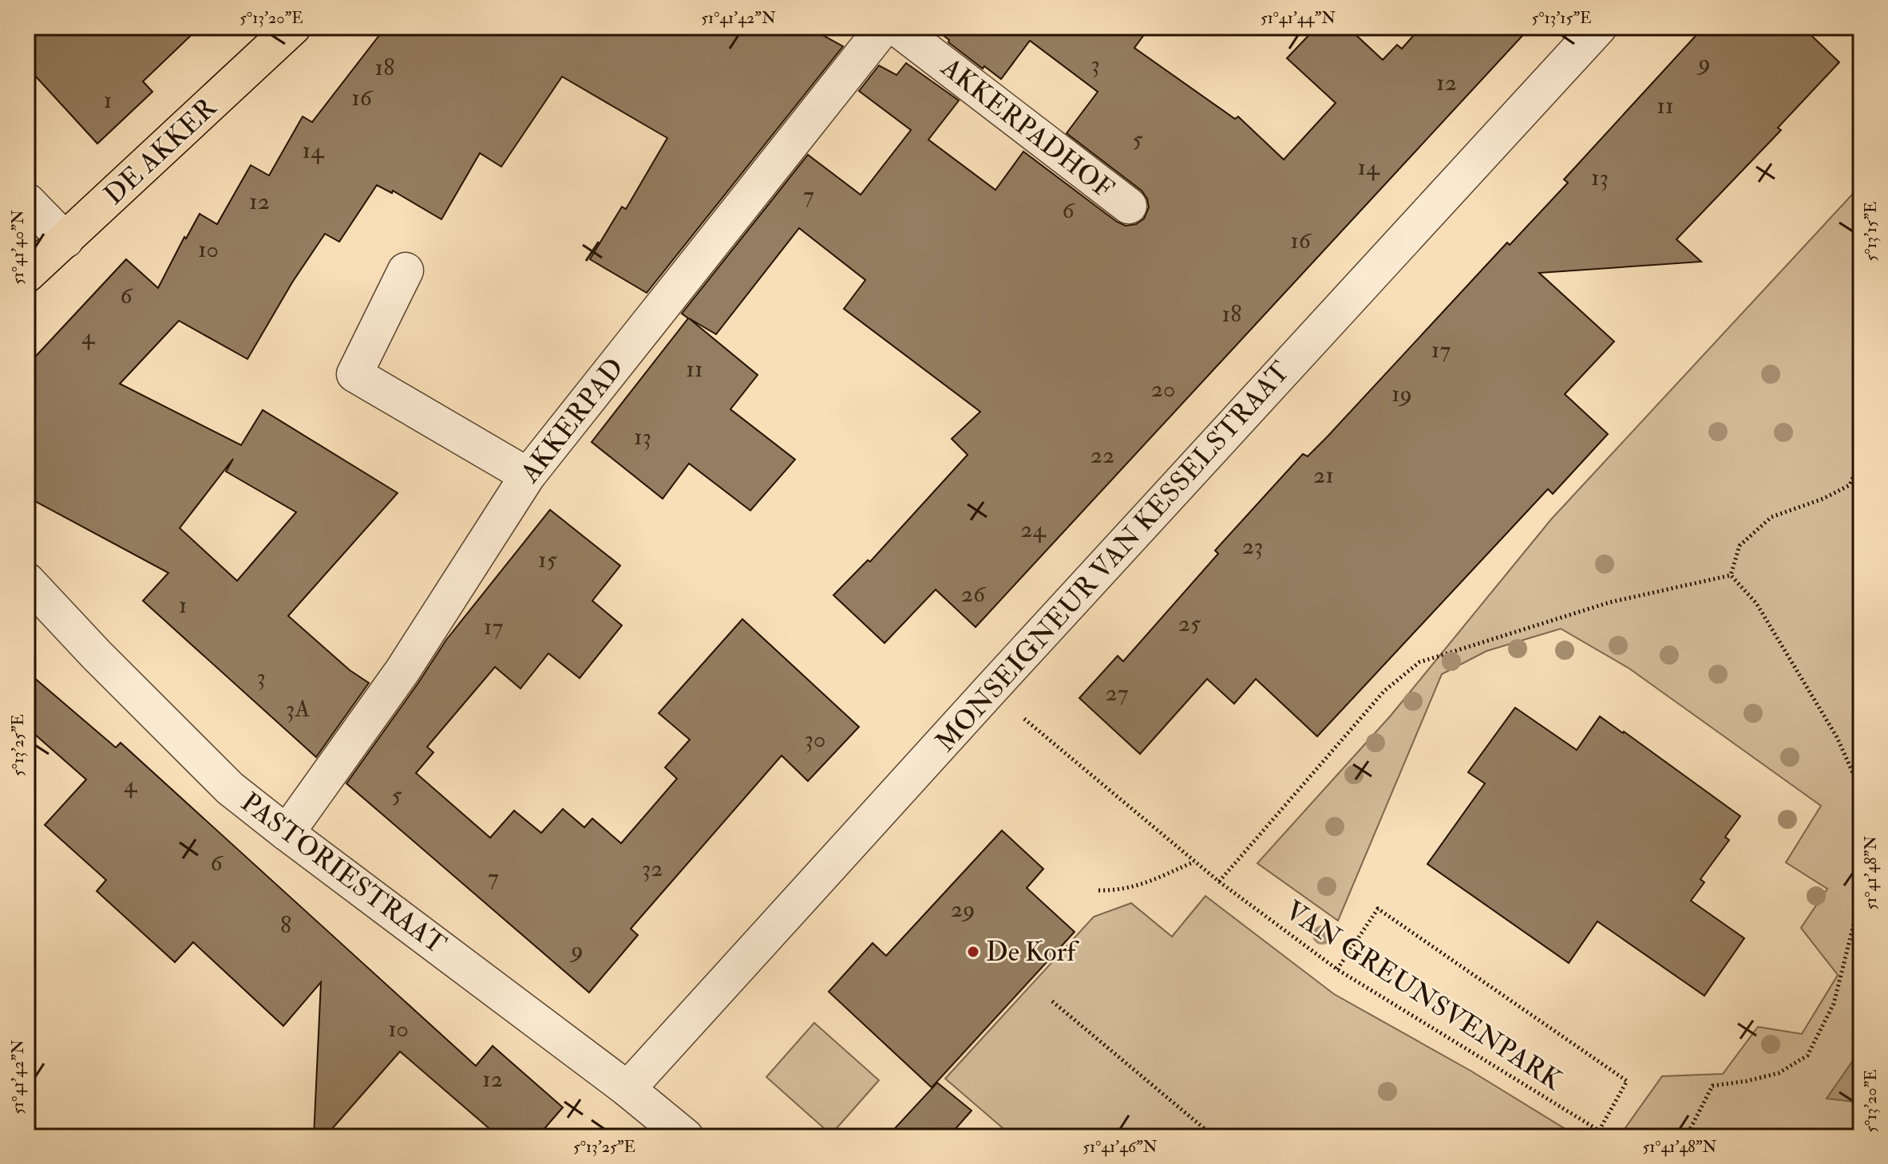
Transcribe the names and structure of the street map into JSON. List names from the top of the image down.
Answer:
{
  "streets": {
    "main road": ["DE AKKER"],
    "street": [
      "AKKERPADHOF",
      "AKKERPAD",
      "MONSEIGNEUR VAN KESSELSTRAAT",
      "PASTORIESTRAAT"
    ],
    "path": ["VAN GREUNSVENPARK"]
  },
  "crossings": [
    ["AKKERPAD", "PASTORIESTRAAT"],
    ["MONSEIGNEUR VAN KESSELSTRAAT", "PASTORIESTRAAT"],
    ["MONSEIGNEUR VAN KESSELSTRAAT", "VAN GREUNSVENPARK"]
  ],
  "places": ["De Korf"],
  "house_numbers": [
    "9",
    "3",
    "18",
    "12",
    "16",
    "1",
    "11",
    "5",
    "14",
    "14",
    "13",
    "7",
    "12",
    "6",
    "16",
    "10",
    "6",
    "18",
    "4",
    "17",
    "11",
    "20",
    "19",
    "13",
    "22",
    "21",
    "24",
    "23",
    "15",
    "26",
    "1",
    "25",
    "17",
    "3",
    "27",
    "3A",
    "30",
    "4",
    "5",
    "6",
    "32",
    "7",
    "29",
    "8",
    "9",
    "10",
    "12"
  ],
  "coordinates": [
    "5°13'20\"E",
    "51°41'42\"N",
    "51°41'44\"N",
    "5°13'15\"E",
    "51°41'40\"N",
    "5°13'25\"E",
    "51°41'48\"N",
    "51°41'46\"N"
  ]
}
